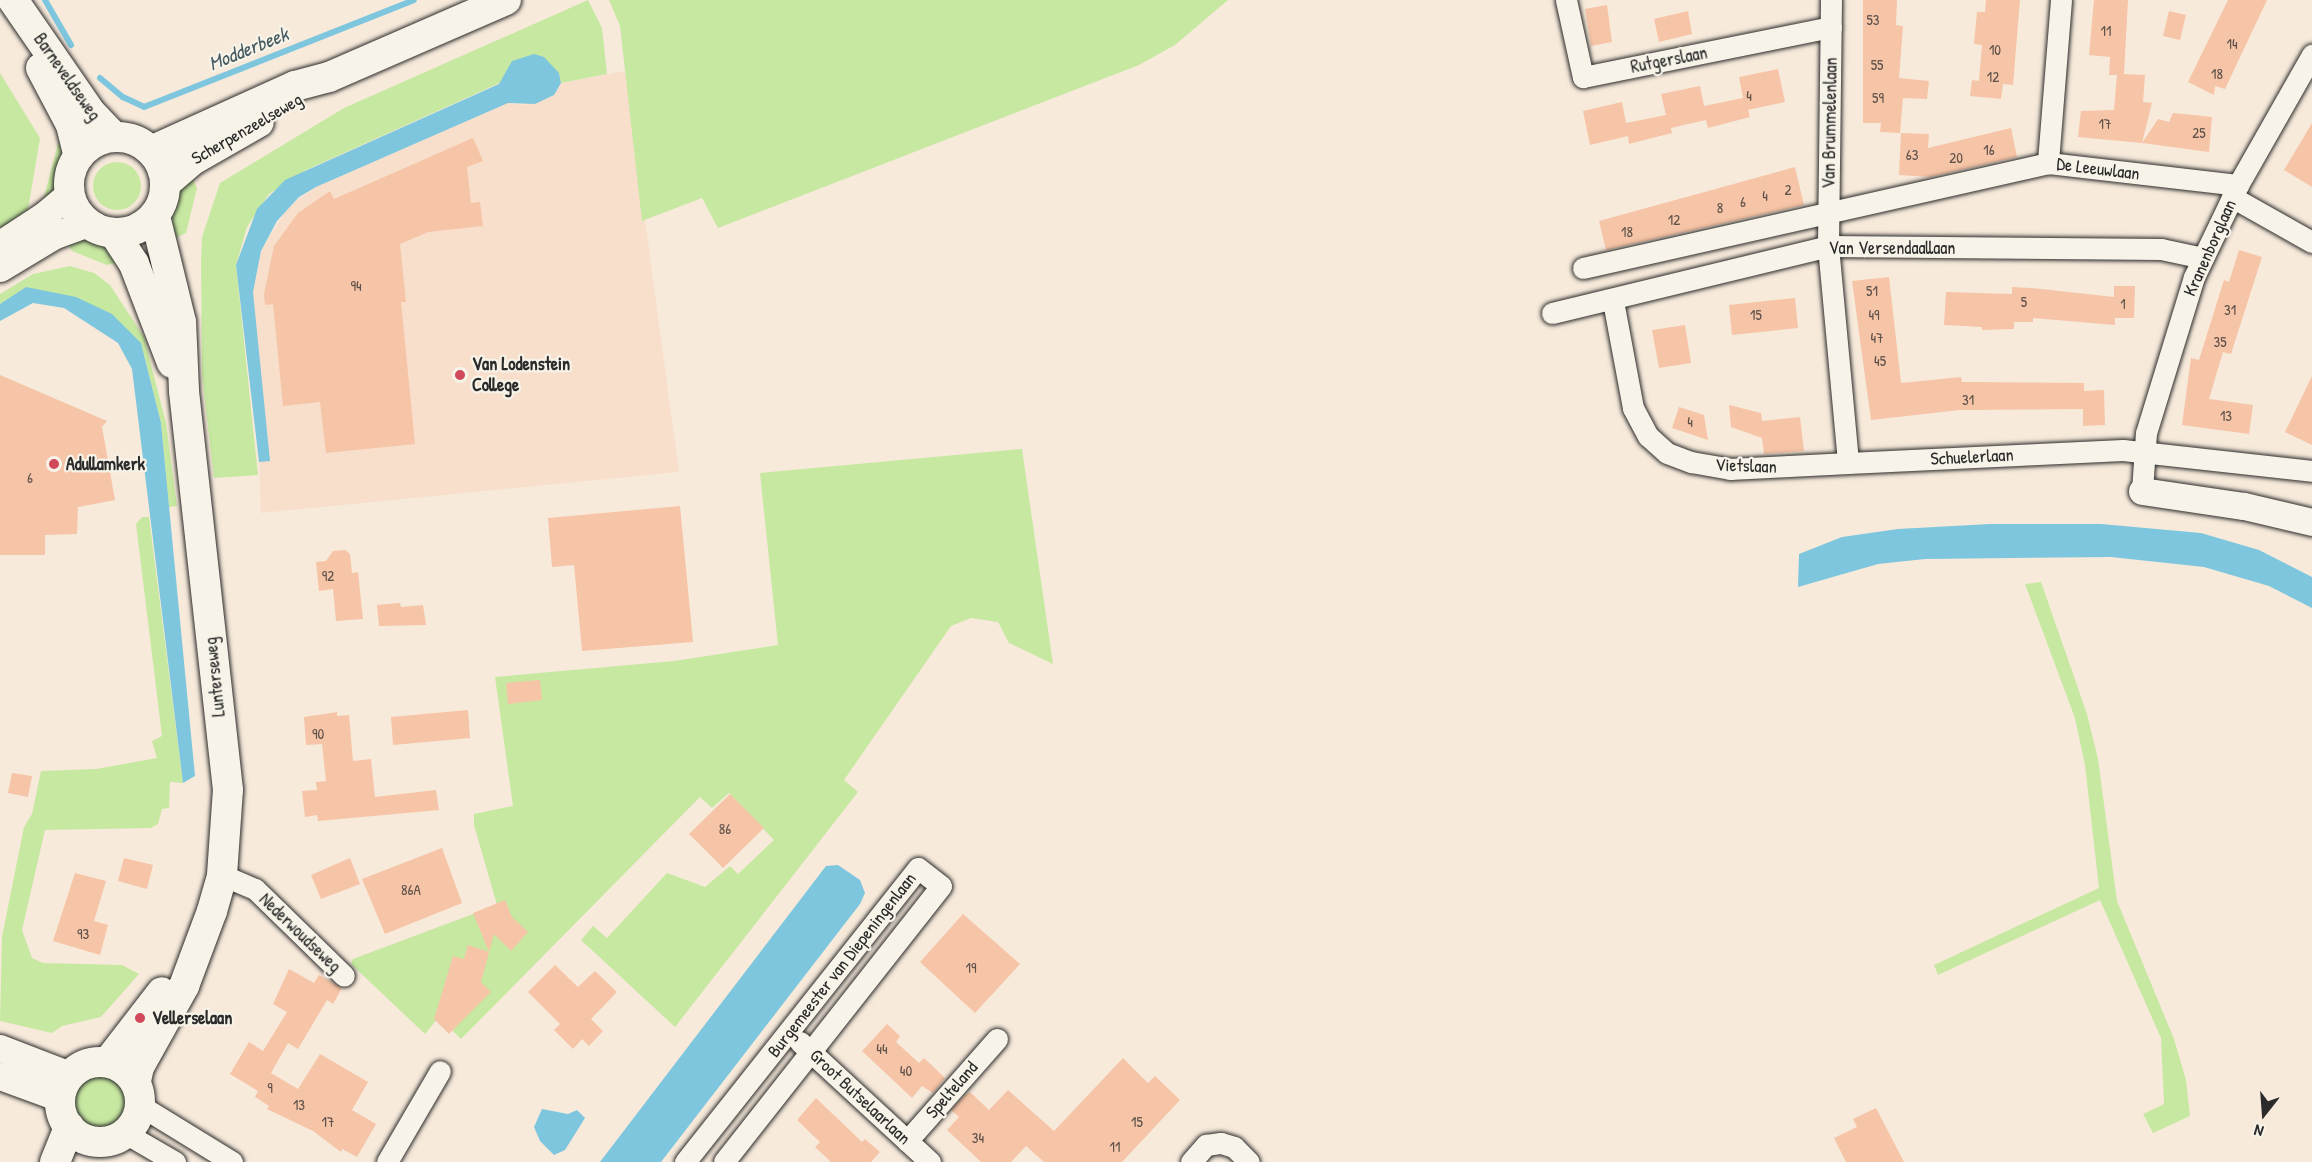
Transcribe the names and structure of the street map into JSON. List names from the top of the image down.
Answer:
{
  "streets": {
    "main road": ["Barneveldseweg", "Scherpenzeelseweg", "Lunterseweg"],
    "street": [
      "Rutgerslaan",
      "Van Brummelenlaan",
      "De Leeuwlaan",
      "Van Versendaallaan",
      "Kranenborglaan",
      "Schuelerlaan",
      "Vietslaan",
      "Nederwoudseweg",
      "Burgemeester van Diepeningenlaan",
      "Spelteland",
      "Groot Butselaarlaan"
    ]
  },
  "crossings": [
    ["Rutgerslaan", "Van Brummelenlaan"],
    ["Barneveldseweg", "Scherpenzeelseweg"],
    ["Barneveldseweg", "Lunterseweg"],
    ["Van Brummelenlaan", "Van Versendaallaan"],
    ["Scherpenzeelseweg", "Lunterseweg"],
    ["De Leeuwlaan", "Van Versendaallaan"],
    ["De Leeuwlaan", "Kranenborglaan"],
    ["Van Versendaallaan", "Kranenborglaan"],
    ["Van Versendaallaan", "Vietslaan"],
    ["Kranenborglaan", "Schuelerlaan"],
    ["Schuelerlaan", "Vietslaan"],
    ["Lunterseweg", "Nederwoudseweg"],
    ["Burgemeester van Diepeningenlaan", "Groot Butselaarlaan"],
    ["Spelteland", "Groot Butselaarlaan"]
  ],
  "water": ["Modderbeek"],
  "places": ["Van Lodenstein College", "Adullamkerk", "Vellerselaan"],
  "house_numbers": [
    "53",
    "11",
    "14",
    "10",
    "55",
    "18",
    "12",
    "4",
    "59",
    "17",
    "25",
    "16",
    "63",
    "20",
    "2",
    "4",
    "6",
    "8",
    "12",
    "18",
    "94",
    "51",
    "5",
    "1",
    "31",
    "15",
    "49",
    "47",
    "35",
    "45",
    "31",
    "13",
    "4",
    "6",
    "92",
    "90",
    "86",
    "86A",
    "93",
    "19",
    "44",
    "40",
    "9",
    "13",
    "17",
    "15",
    "34",
    "11"
  ],
  "north": "bottom"
}
